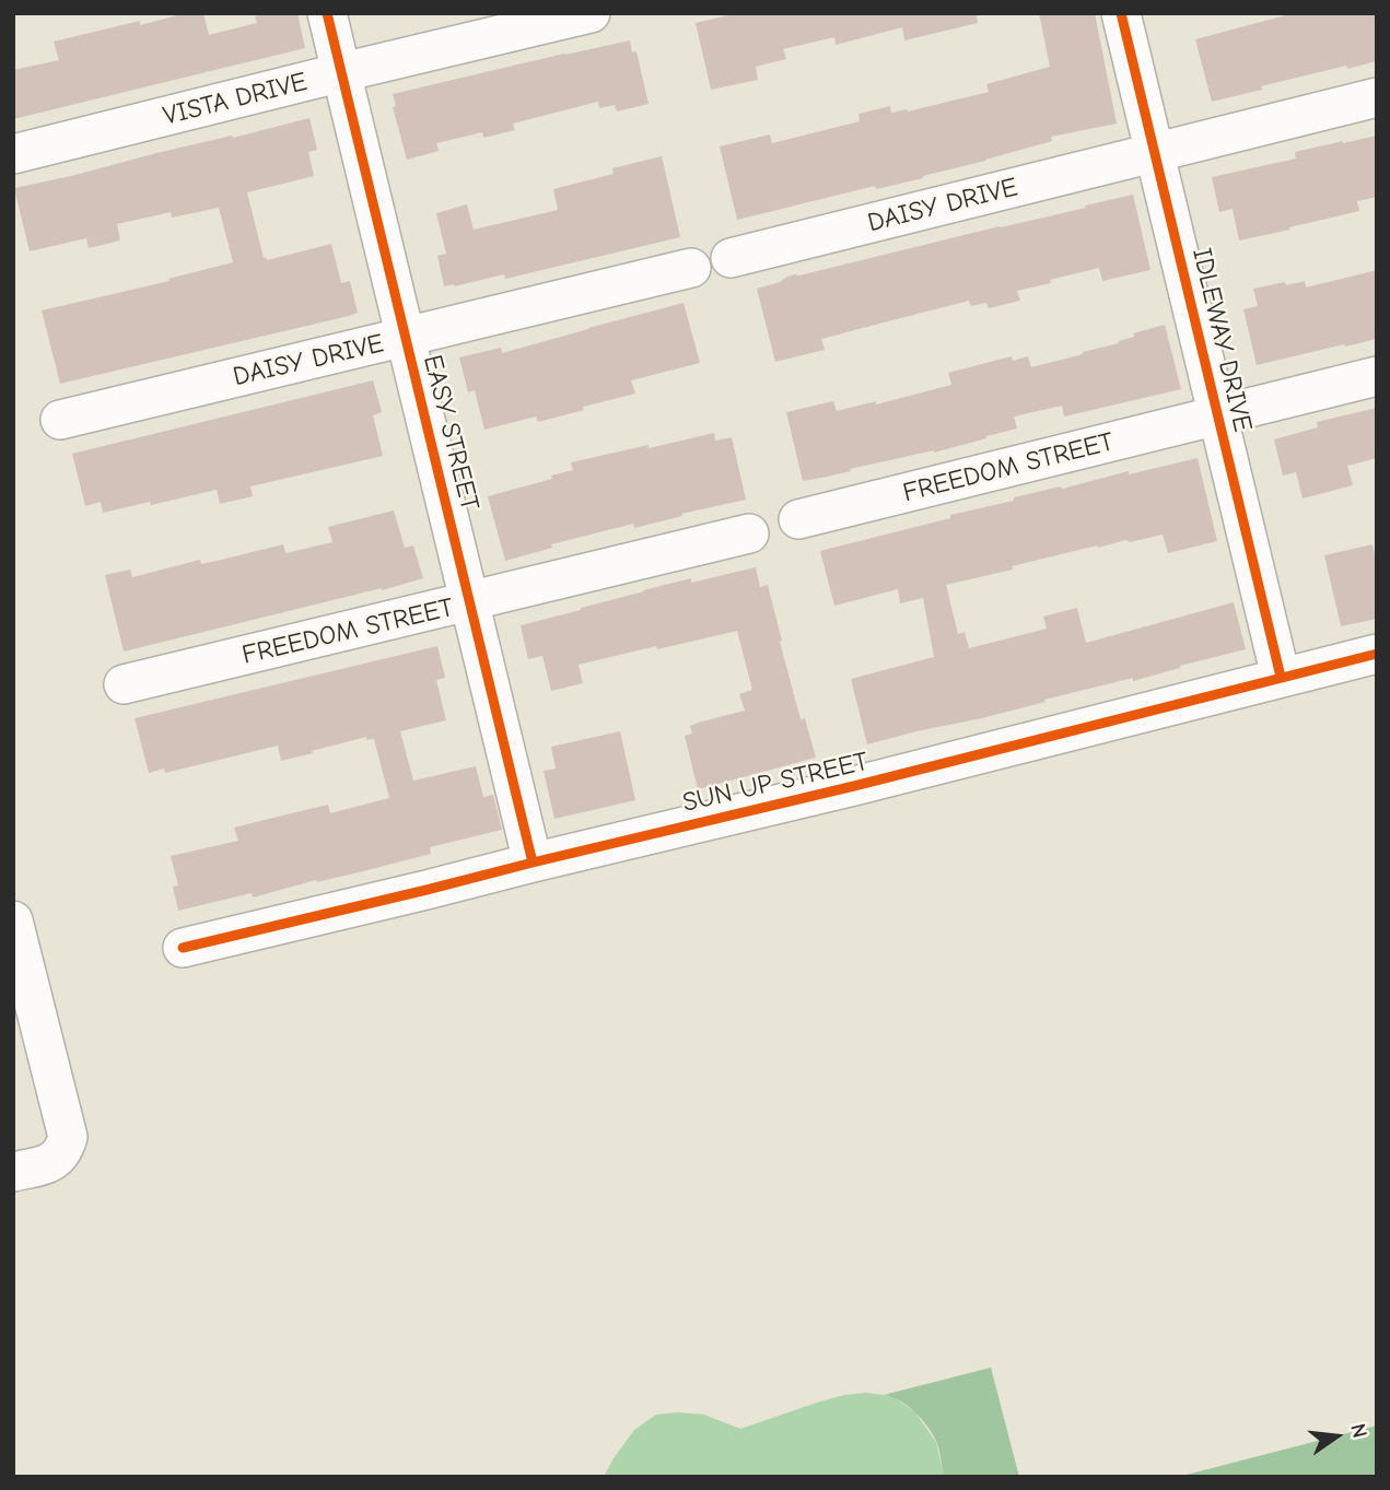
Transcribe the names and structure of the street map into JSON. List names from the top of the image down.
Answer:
{
  "streets": {
    "street": [
      "VISTA DRIVE",
      "DAISY DRIVE",
      "IDLEWAY DRIVE",
      "EASY STREET",
      "FREEDOM STREET",
      "SUN UP STREET"
    ]
  },
  "crossings": [
    ["VISTA DRIVE", "EASY STREET"],
    ["DAISY DRIVE", "IDLEWAY DRIVE"],
    ["DAISY DRIVE", "EASY STREET"],
    ["IDLEWAY DRIVE", "FREEDOM STREET"],
    ["IDLEWAY DRIVE", "SUN UP STREET"],
    ["EASY STREET", "FREEDOM STREET"],
    ["EASY STREET", "SUN UP STREET"]
  ],
  "north": "right"
}
